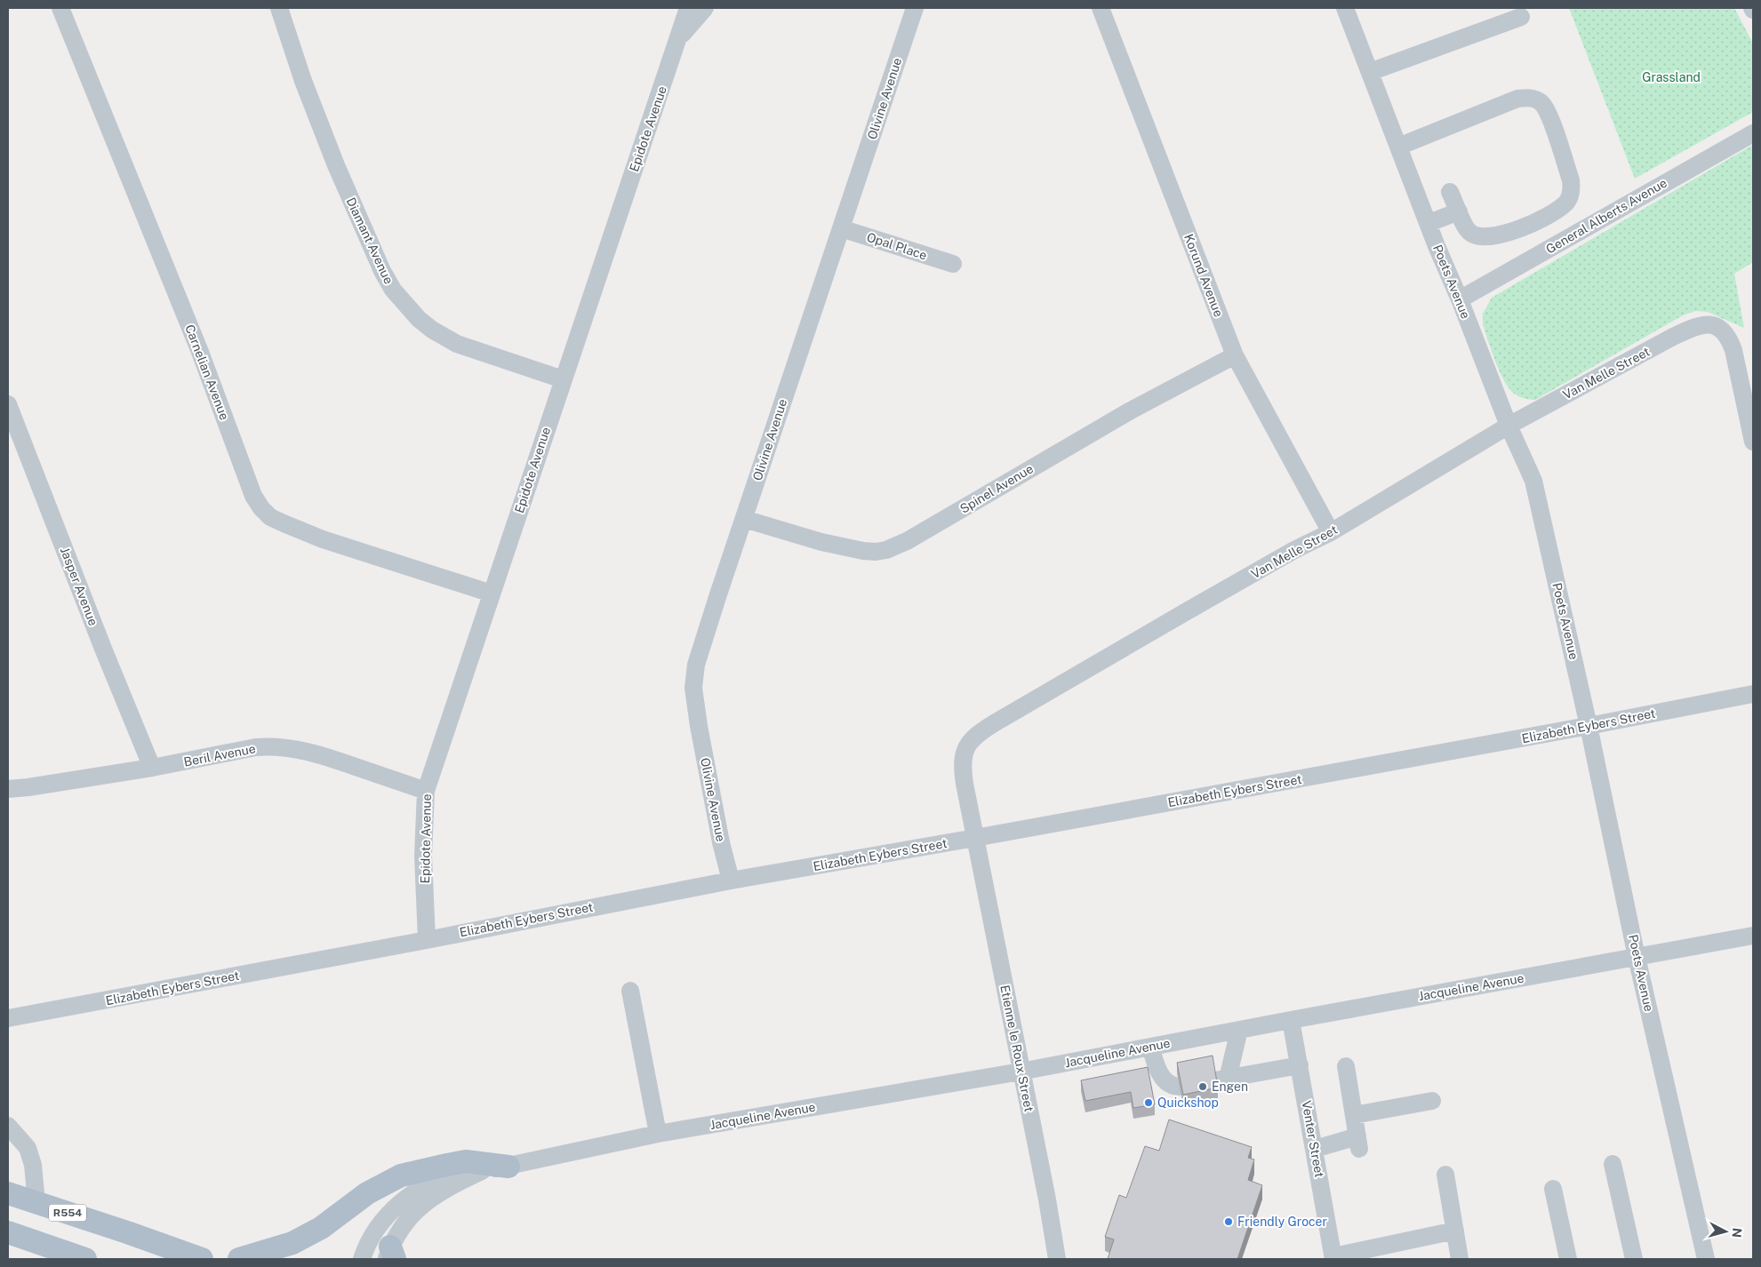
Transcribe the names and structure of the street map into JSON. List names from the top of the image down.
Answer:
{
  "streets": {
    "main road": ["R554"],
    "street": [
      "Olivine Avenue",
      "Epidote Avenue",
      "General Alberts Avenue",
      "Diamant Avenue",
      "Opal Place",
      "Korund Avenue",
      "Poets Avenue",
      "Carnelian Avenue",
      "Van Melle Street",
      "Spinel Avenue",
      "Jasper Avenue",
      "Elizabeth Eybers Street",
      "Beril Avenue",
      "Jacqueline Avenue",
      "Etienne le Roux Street",
      "Venter Street"
    ]
  },
  "crossings": [
    ["Olivine Avenue", "Opal Place"],
    ["Olivine Avenue", "Spinel Avenue"],
    ["Olivine Avenue", "Elizabeth Eybers Street"],
    ["Epidote Avenue", "Diamant Avenue"],
    ["Epidote Avenue", "Carnelian Avenue"],
    ["Epidote Avenue", "Elizabeth Eybers Street"],
    ["Epidote Avenue", "Beril Avenue"],
    ["General Alberts Avenue", "Poets Avenue"],
    ["Korund Avenue", "Van Melle Street"],
    ["Korund Avenue", "Spinel Avenue"],
    ["Poets Avenue", "Van Melle Street"],
    ["Poets Avenue", "Elizabeth Eybers Street"],
    ["Poets Avenue", "Jacqueline Avenue"],
    ["Van Melle Street", "Elizabeth Eybers Street"],
    ["Van Melle Street", "Etienne le Roux Street"],
    ["Jasper Avenue", "Beril Avenue"],
    ["Elizabeth Eybers Street", "Etienne le Roux Street"],
    ["Jacqueline Avenue", "Etienne le Roux Street"],
    ["Jacqueline Avenue", "Venter Street"]
  ],
  "parks": ["Grassland"],
  "places": ["Engen", "Quickshop", "Friendly Grocer"],
  "north": "right"
}
